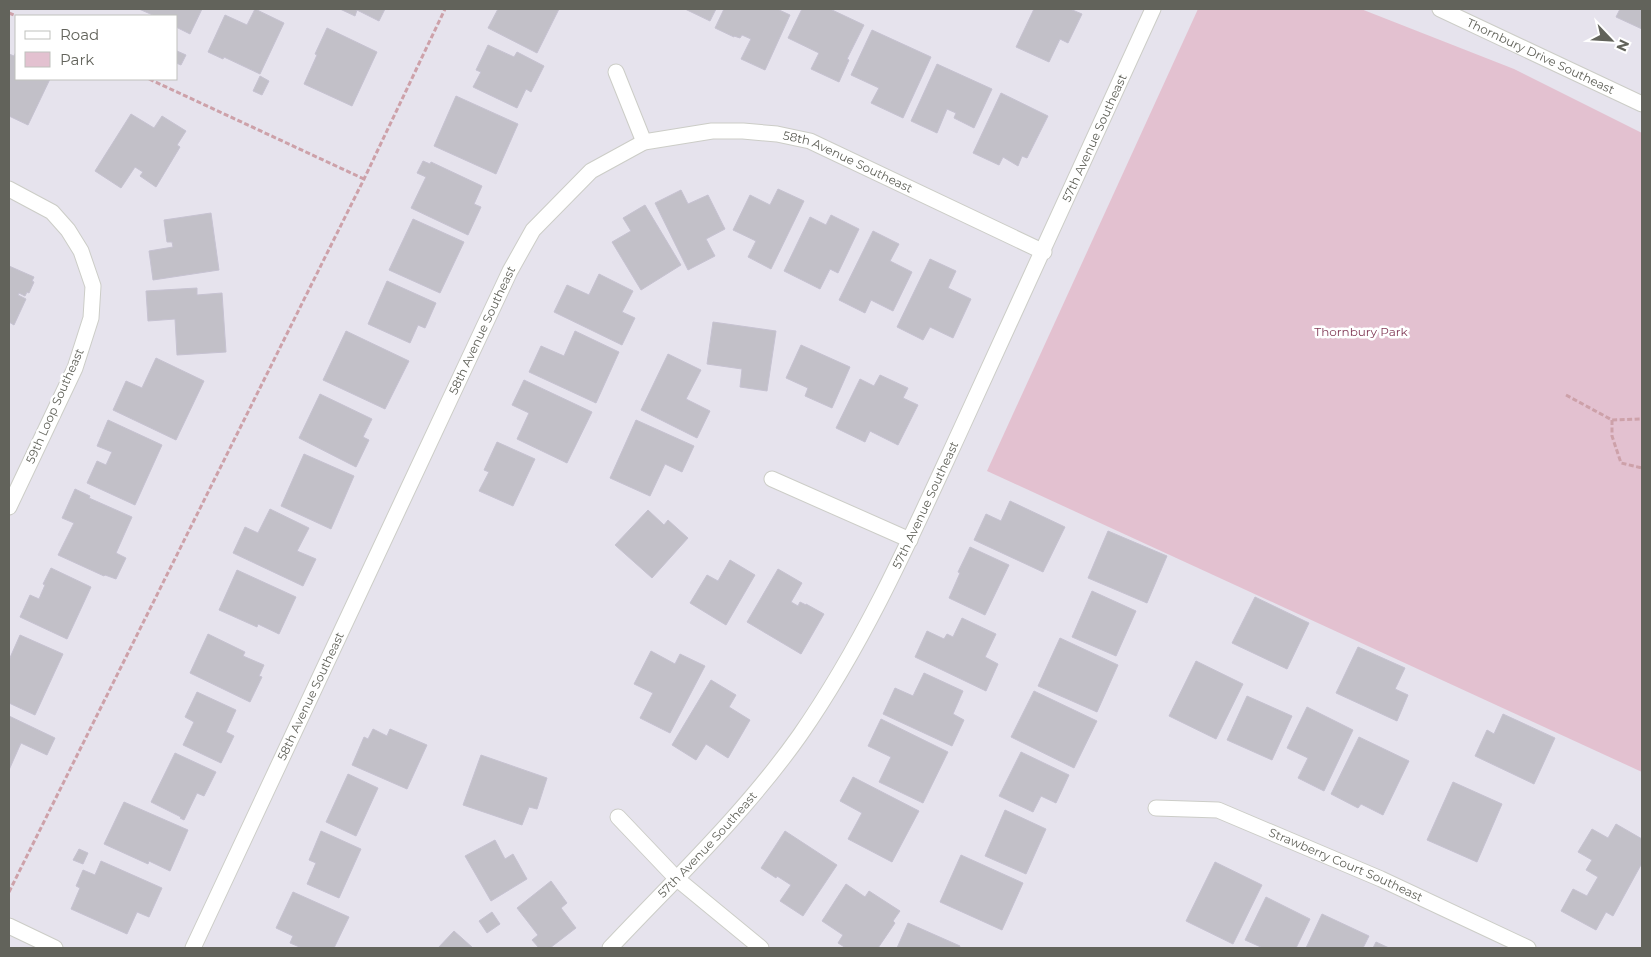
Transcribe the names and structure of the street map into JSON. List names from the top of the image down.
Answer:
{
  "streets": {
    "street": [
      "Thornbury Drive Southeast",
      "57th Avenue Southeast",
      "58th Avenue Southeast",
      "59th Loop Southeast",
      "Strawberry Court Southeast"
    ]
  },
  "crossings": [
    ["57th Avenue Southeast", "58th Avenue Southeast"]
  ],
  "parks": ["Thornbury Park"],
  "legend": ["Road", "Park"],
  "north": "bottom right"
}
